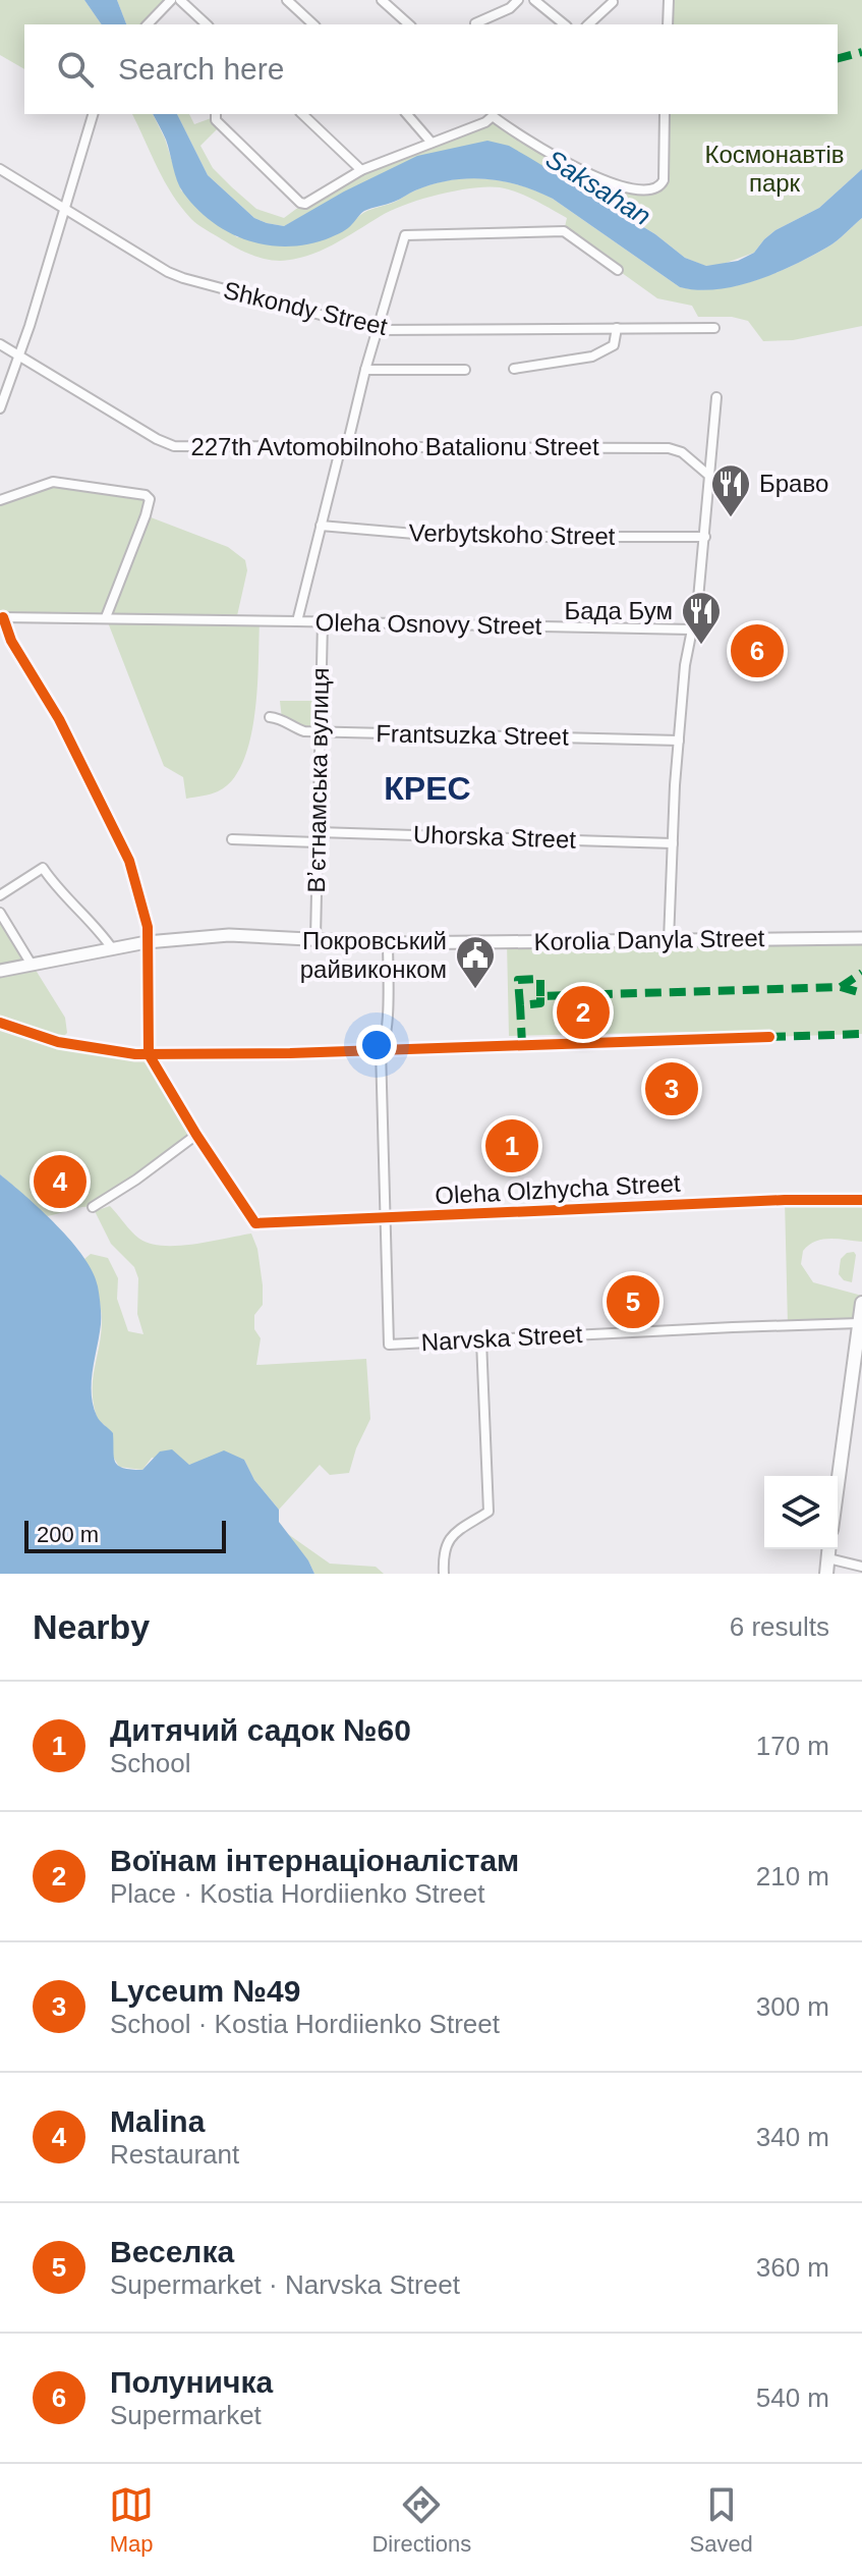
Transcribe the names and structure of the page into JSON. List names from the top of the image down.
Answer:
{
  "streets": {
    "main road": ["Korolia Danyla Street"],
    "street": [
      "Shkondy Street",
      "227th Avtomobilnoho Batalionu Street",
      "Verbytskoho Street",
      "Oleha Osnovy Street",
      "Frantsuzka Street",
      "Вʼєтнамська вулиця",
      "Uhorska Street",
      "Oleha Olzhycha Street",
      "Narvska Street"
    ]
  },
  "crossings": [
    ["Shkondy Street", "Oleha Osnovy Street"],
    ["227th Avtomobilnoho Batalionu Street", "Oleha Osnovy Street"],
    ["Verbytskoho Street", "Oleha Osnovy Street"],
    ["Oleha Osnovy Street", "Вʼєтнамська вулиця"],
    ["Frantsuzka Street", "Вʼєтнамська вулиця"],
    ["Вʼєтнамська вулиця", "Uhorska Street"],
    ["Вʼєтнамська вулиця", "Korolia Danyla Street"],
    ["Oleha Olzhycha Street", "Narvska Street"]
  ],
  "districts": ["КРЕС"],
  "water": ["Saksahan"],
  "parks": ["Космонавтів парк"],
  "places": {
    "restaurant": ["Браво", "Бада Бум"],
    "public building": ["Покровський райвиконком"]
  },
  "scale_bar": "200 m",
  "page": {
    "search": "Search here",
    "pins": [
      "6",
      "2",
      "3",
      "1",
      "4",
      "5"
    ],
    "scale": "200 m",
    "heading": ["Nearby", "6 results"],
    "list": [
      {
        "mark": "1",
        "name": "Дитячий садок №60",
        "note": "School",
        "value": "170 m"
      },
      {
        "mark": "2",
        "name": "Воїнам інтернаціоналістам",
        "note": "Place · Kostia Hordiienko Street",
        "value": "210 m"
      },
      {
        "mark": "3",
        "name": "Lyceum №49",
        "note": "School · Kostia Hordiienko Street",
        "value": "300 m"
      },
      {
        "mark": "4",
        "name": "Malina",
        "note": "Restaurant",
        "value": "340 m"
      },
      {
        "mark": "5",
        "name": "Веселка",
        "note": "Supermarket · Narvska Street",
        "value": "360 m"
      },
      {
        "mark": "6",
        "name": "Полуничка",
        "note": "Supermarket",
        "value": "540 m"
      }
    ],
    "nav": ["Map", "Directions", "Saved"]
  }
}
